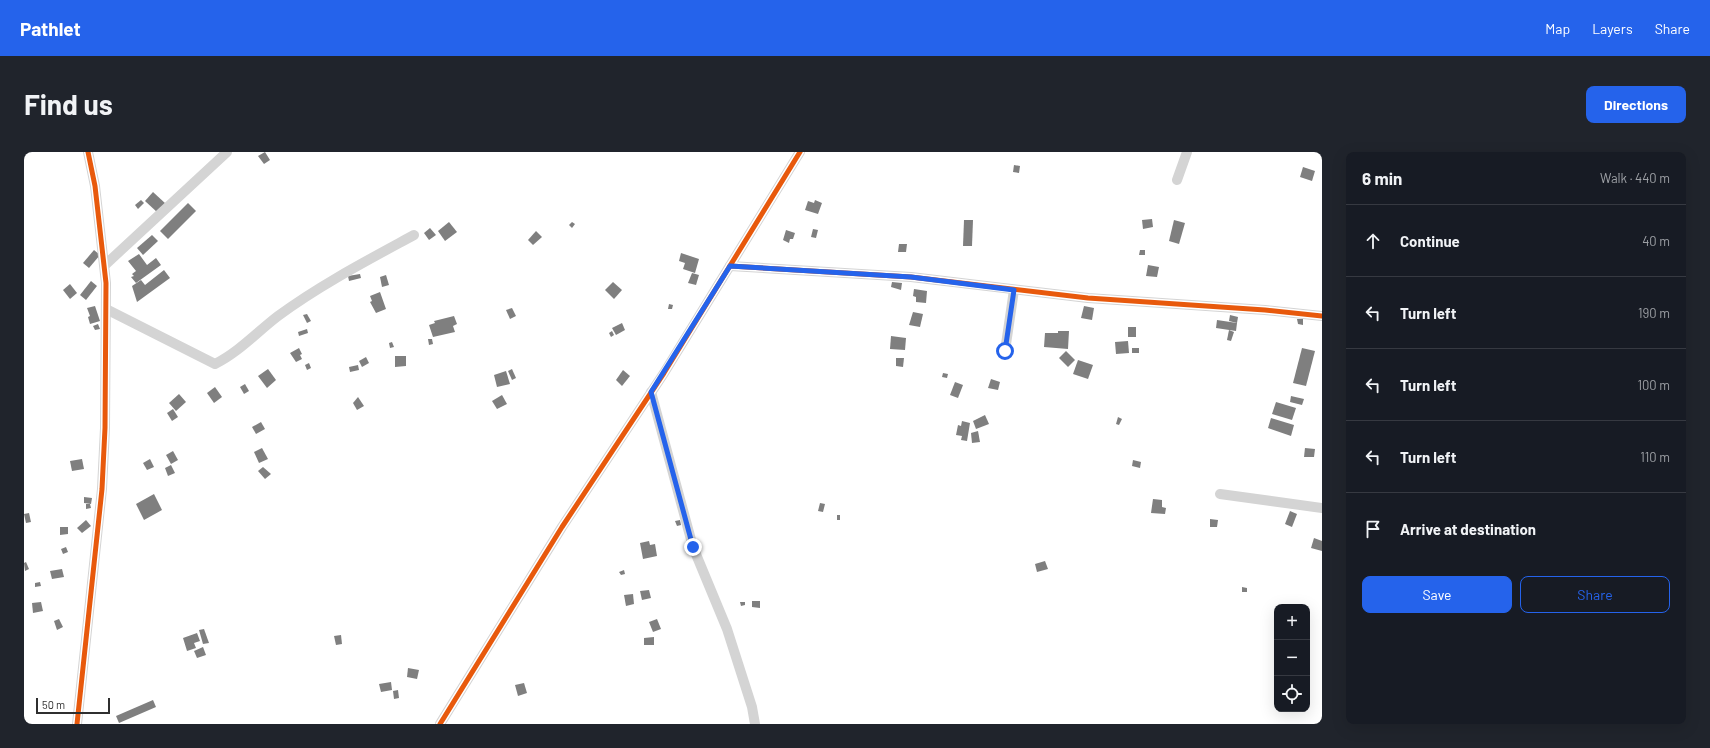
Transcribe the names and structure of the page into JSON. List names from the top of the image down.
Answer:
{
  "scale_bar": "50 m",
  "page": {
    "header": "Pathlet",
    "nav": ["Map", "Layers", "Share"],
    "buttons": [
      "Directions",
      ["Save", "Share"]
    ],
    "title": "Find us",
    "heading": ["6 min", "Walk · 440 m"],
    "list": [
      ["Continue", "40 m"],
      ["Turn left", "190 m"],
      ["Turn left", "100 m"],
      ["Turn left", "110 m"],
      "Arrive at destination"
    ],
    "map_buttons": ["+", "−"],
    "scale": "50 m"
  }
}
